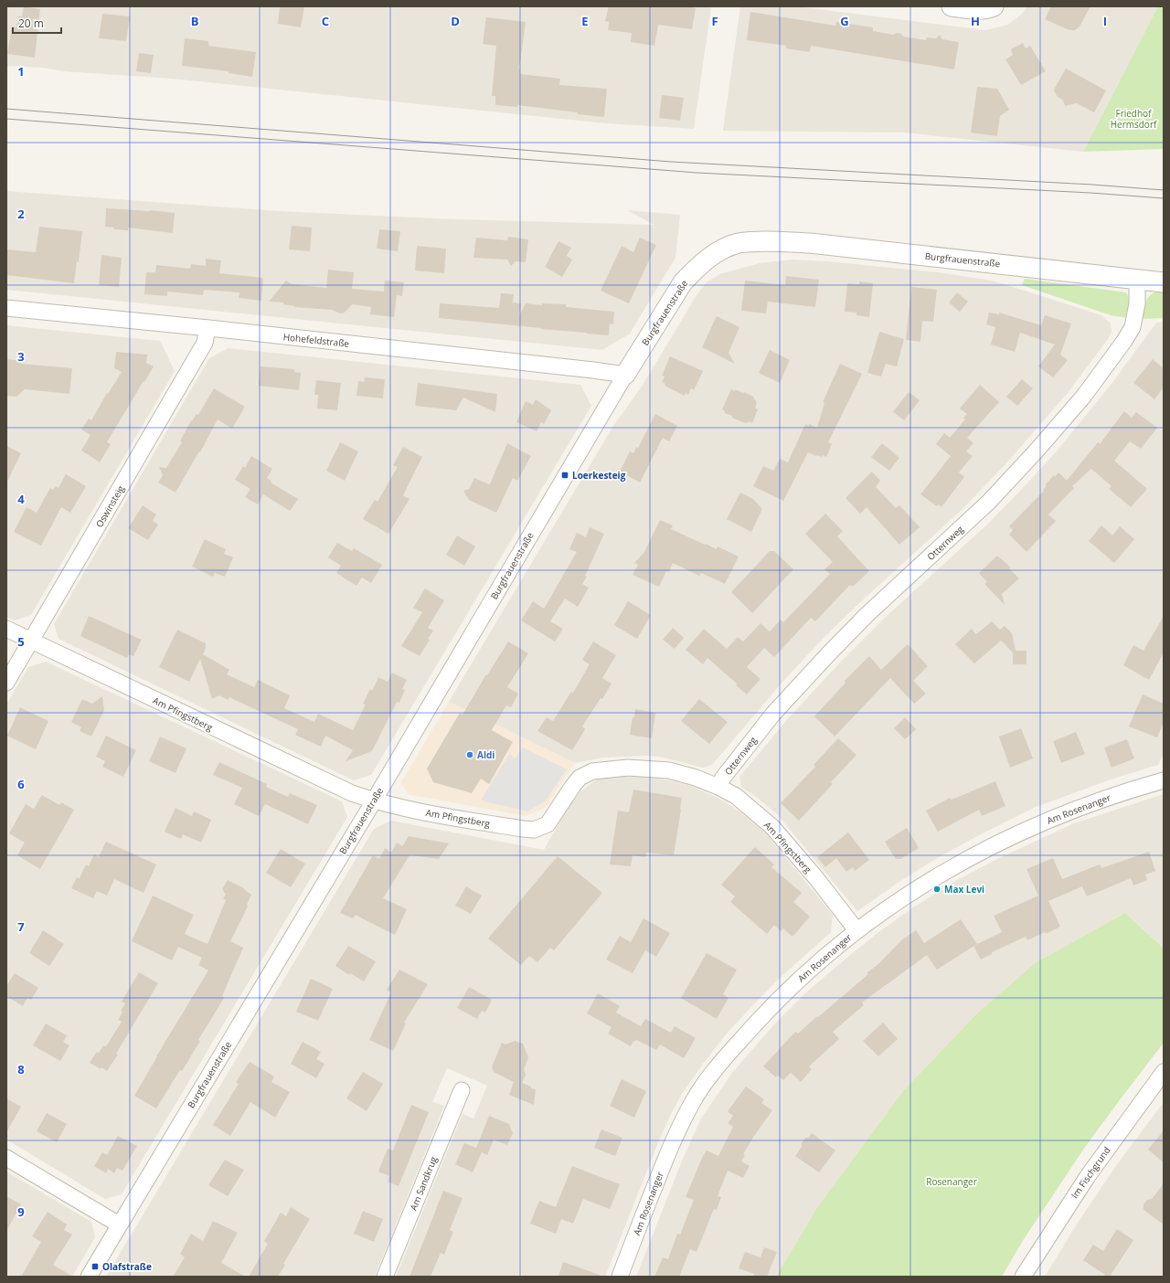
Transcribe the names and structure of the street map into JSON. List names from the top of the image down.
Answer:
{
  "streets": {
    "street": [
      "Burgfrauenstraße",
      "Hohefeldstraße",
      "Oswinsteig",
      "Otternweg",
      "Am Pfingstberg",
      "Am Rosenanger",
      "Im Fischgrund",
      "Am Sandkrug"
    ]
  },
  "crossings": [
    ["Burgfrauenstraße", "Hohefeldstraße"],
    ["Burgfrauenstraße", "Otternweg"],
    ["Burgfrauenstraße", "Am Pfingstberg"],
    ["Hohefeldstraße", "Oswinsteig"],
    ["Oswinsteig", "Am Pfingstberg"],
    ["Otternweg", "Am Pfingstberg"],
    ["Am Pfingstberg", "Am Rosenanger"]
  ],
  "parks": ["Friedhof Hermsdorf", "Rosenanger"],
  "places": {
    "transit": ["Loerkesteig", "Olafstraße"],
    "other": ["Aldi", "Max Levi"]
  },
  "scale_bar": "20 m",
  "grid": {
    "columns": [
      "B",
      "C",
      "D",
      "E",
      "F",
      "G",
      "H",
      "I"
    ],
    "rows": [
      "1",
      "2",
      "3",
      "4",
      "5",
      "6",
      "7",
      "8",
      "9"
    ]
  }
}
